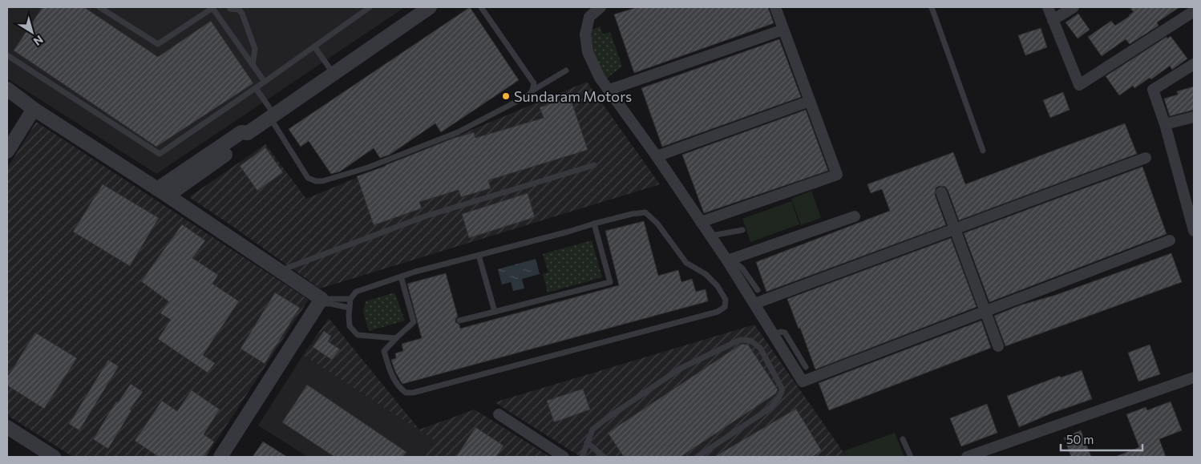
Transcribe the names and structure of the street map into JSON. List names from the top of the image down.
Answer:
{
  "places": ["Sundaram Motors"],
  "scale_bar": "50 m",
  "north": "bottom right"
}
